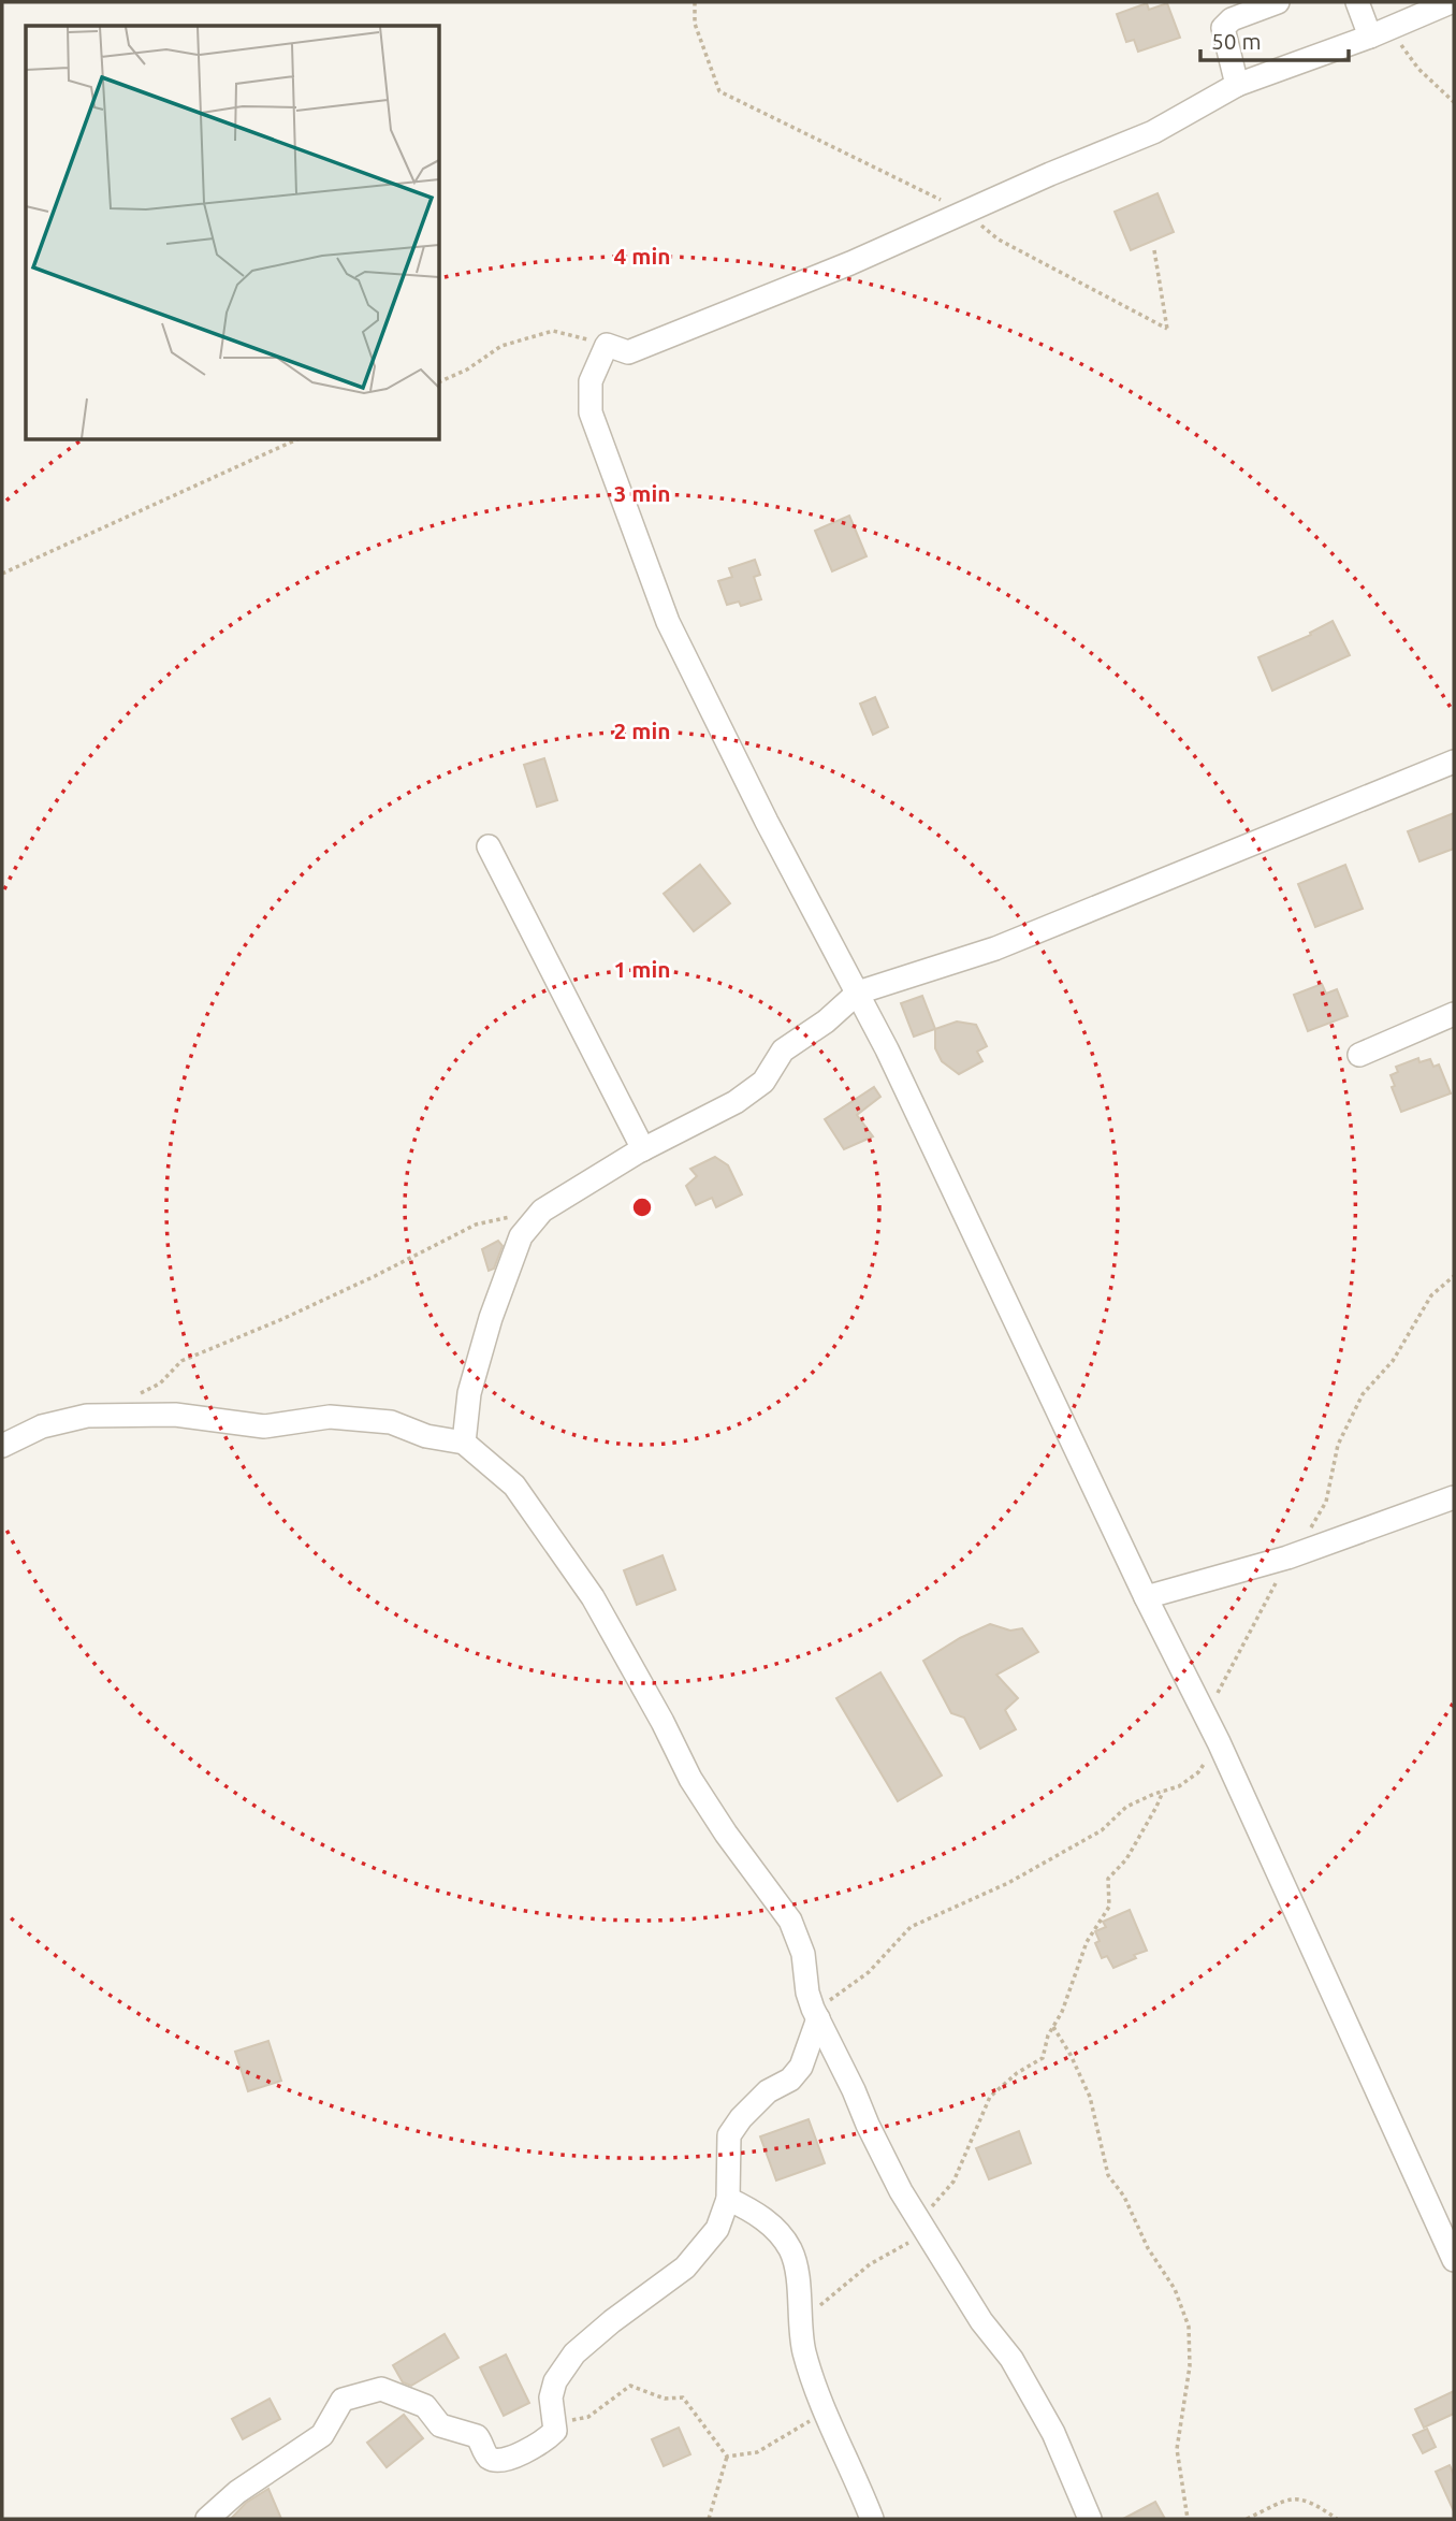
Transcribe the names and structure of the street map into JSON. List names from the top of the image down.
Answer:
{
  "scale_bar": "50 m",
  "rings": [
    "4 min",
    "3 min",
    "2 min",
    "1 min"
  ]
}
